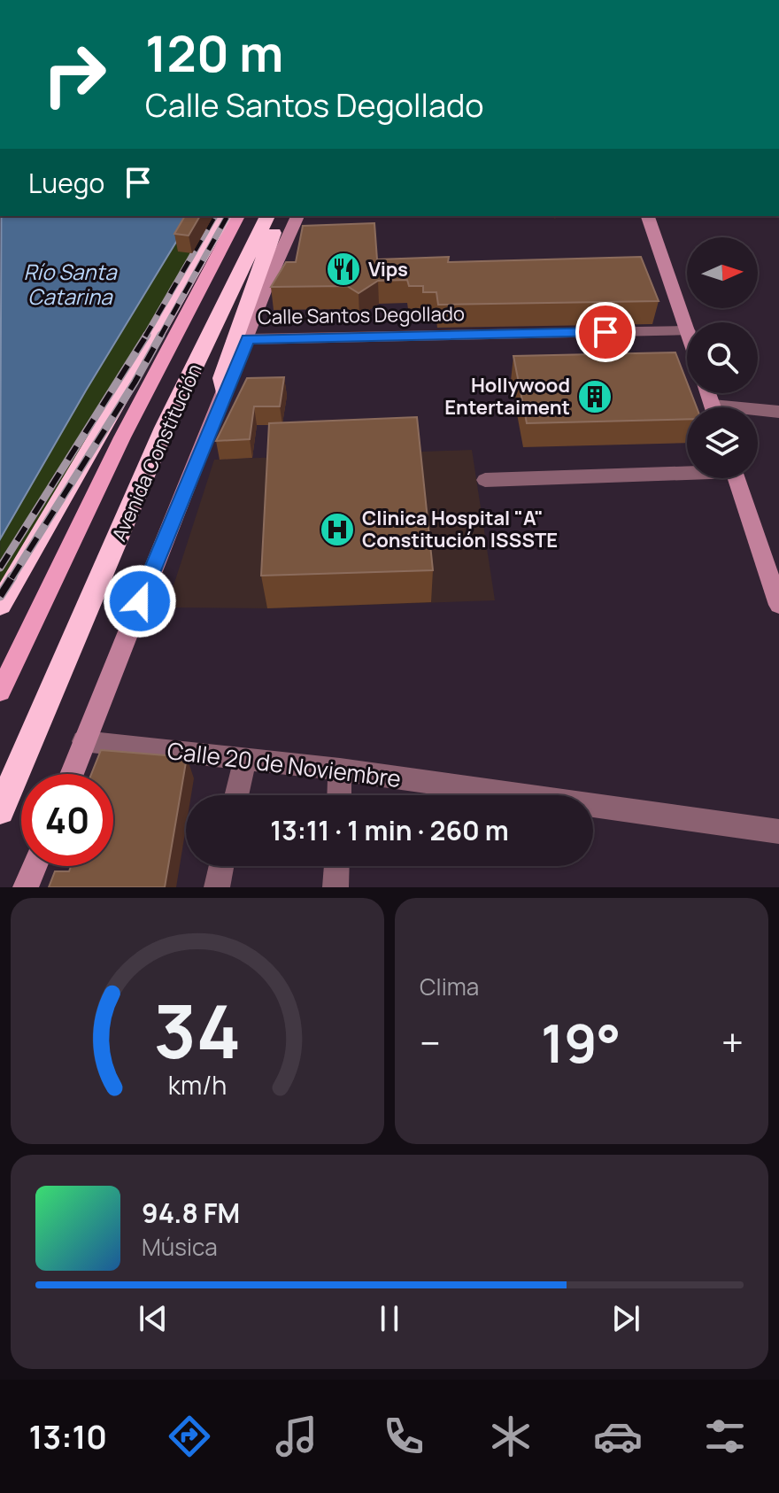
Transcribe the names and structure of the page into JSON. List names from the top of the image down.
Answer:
{
  "streets": {
    "highway": ["Avenida Constitución"],
    "street": ["Calle Santos Degollado", "Calle 20 de Noviembre"]
  },
  "crossings": [
    ["Calle Santos Degollado", "Avenida Constitución"],
    ["Avenida Constitución", "Calle 20 de Noviembre"]
  ],
  "water": ["Río Santa Catarina"],
  "places": {
    "restaurant": ["Vips"],
    "building": ["Hollywood Entertaiment"],
    "hospital": ["Clinica Hospital \"A\" Constitución ISSSTE"]
  },
  "north": "right",
  "page": {
    "turn": ["120 m", "Calle Santos Degollado"],
    "then": "Luego",
    "limit": "40",
    "trip": "13:11 · 1 min · 260 m",
    "tile": "Clima",
    "heat": ["−", "19°", "+"],
    "song": ["94.8 FM", "Música"],
    "tabs": "13:10",
    "gauge": ["34", "km/h"]
  }
}
